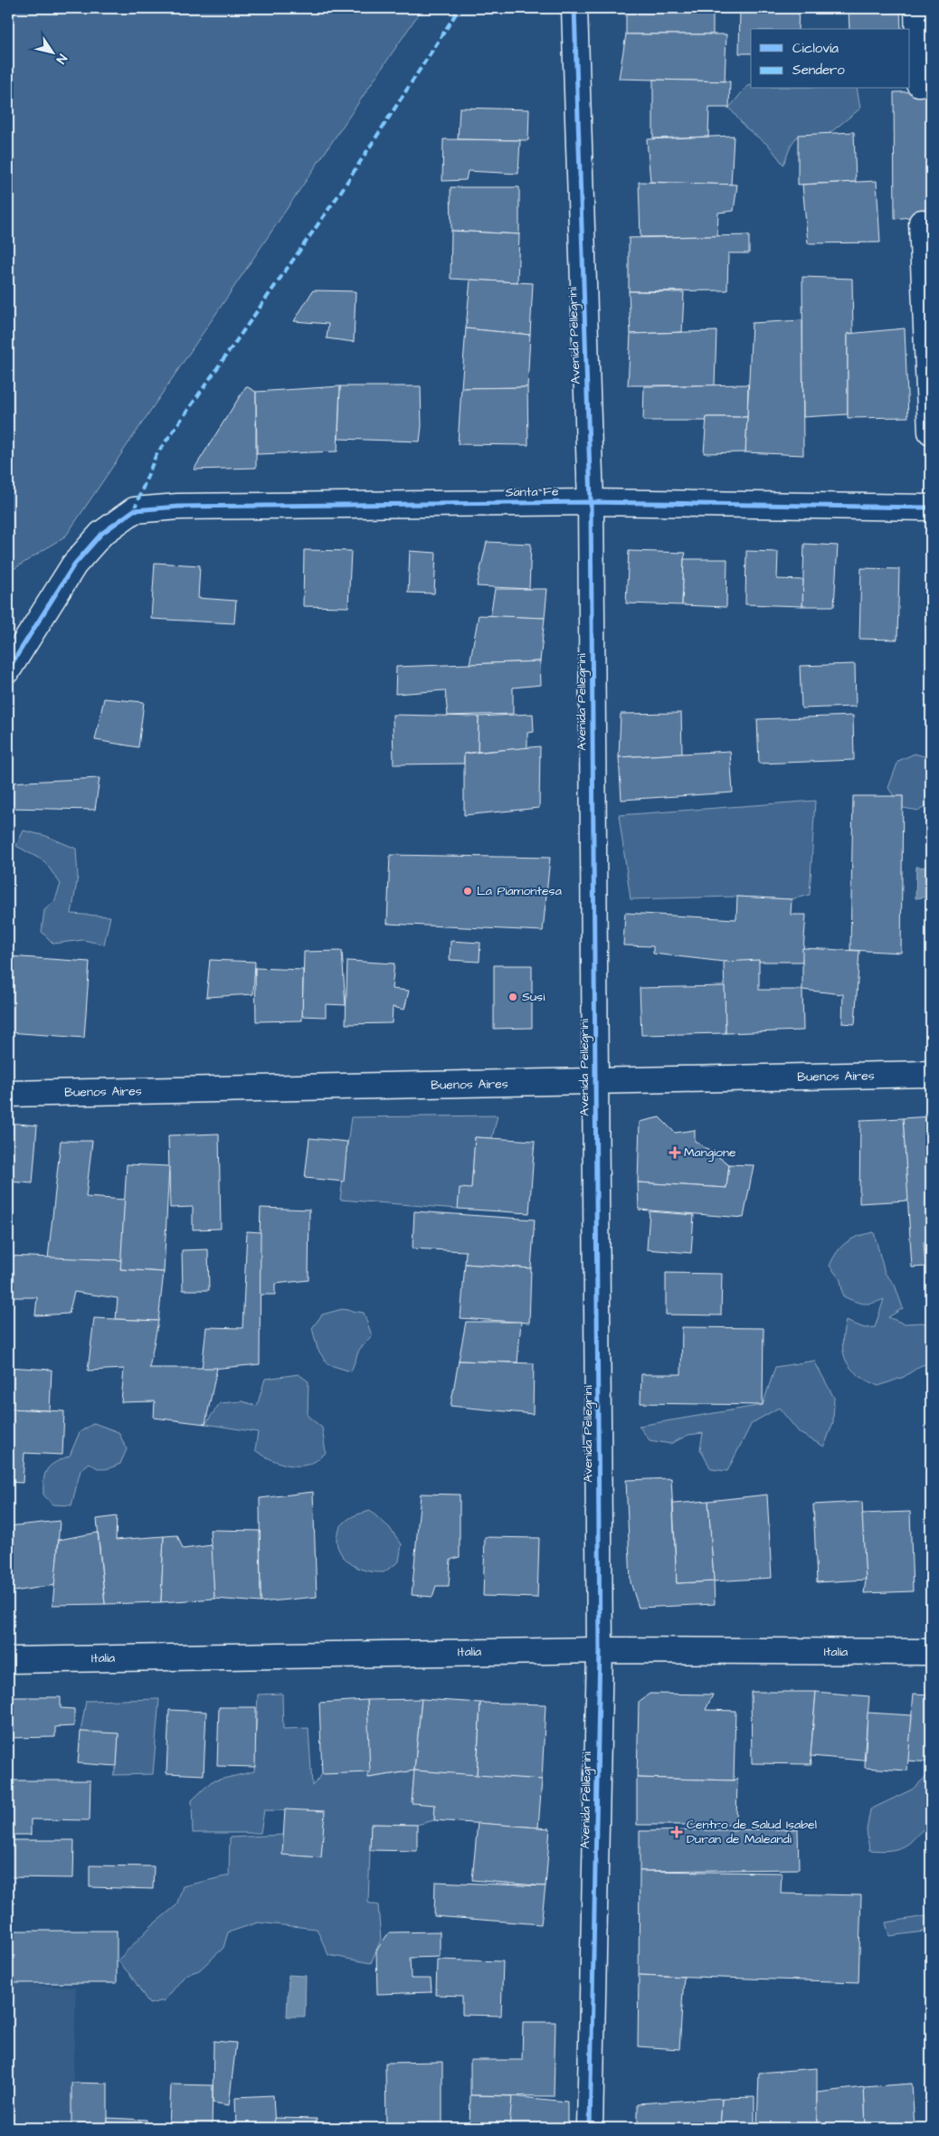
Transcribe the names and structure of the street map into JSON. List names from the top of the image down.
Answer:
{
  "streets": {
    "street": [
      "Avenida Pellegrini",
      "Santa Fe",
      "Buenos Aires",
      "Italia"
    ]
  },
  "crossings": [
    ["Avenida Pellegrini", "Santa Fe"],
    ["Avenida Pellegrini", "Buenos Aires"],
    ["Avenida Pellegrini", "Italia"]
  ],
  "places": {
    "other": ["La Piamontesa", "Susi"],
    "health": ["Mangione", "Centro de Salud Isabel Duran de Maleandi"]
  },
  "legend": ["Ciclovía", "Sendero"],
  "north": "bottom right"
}
